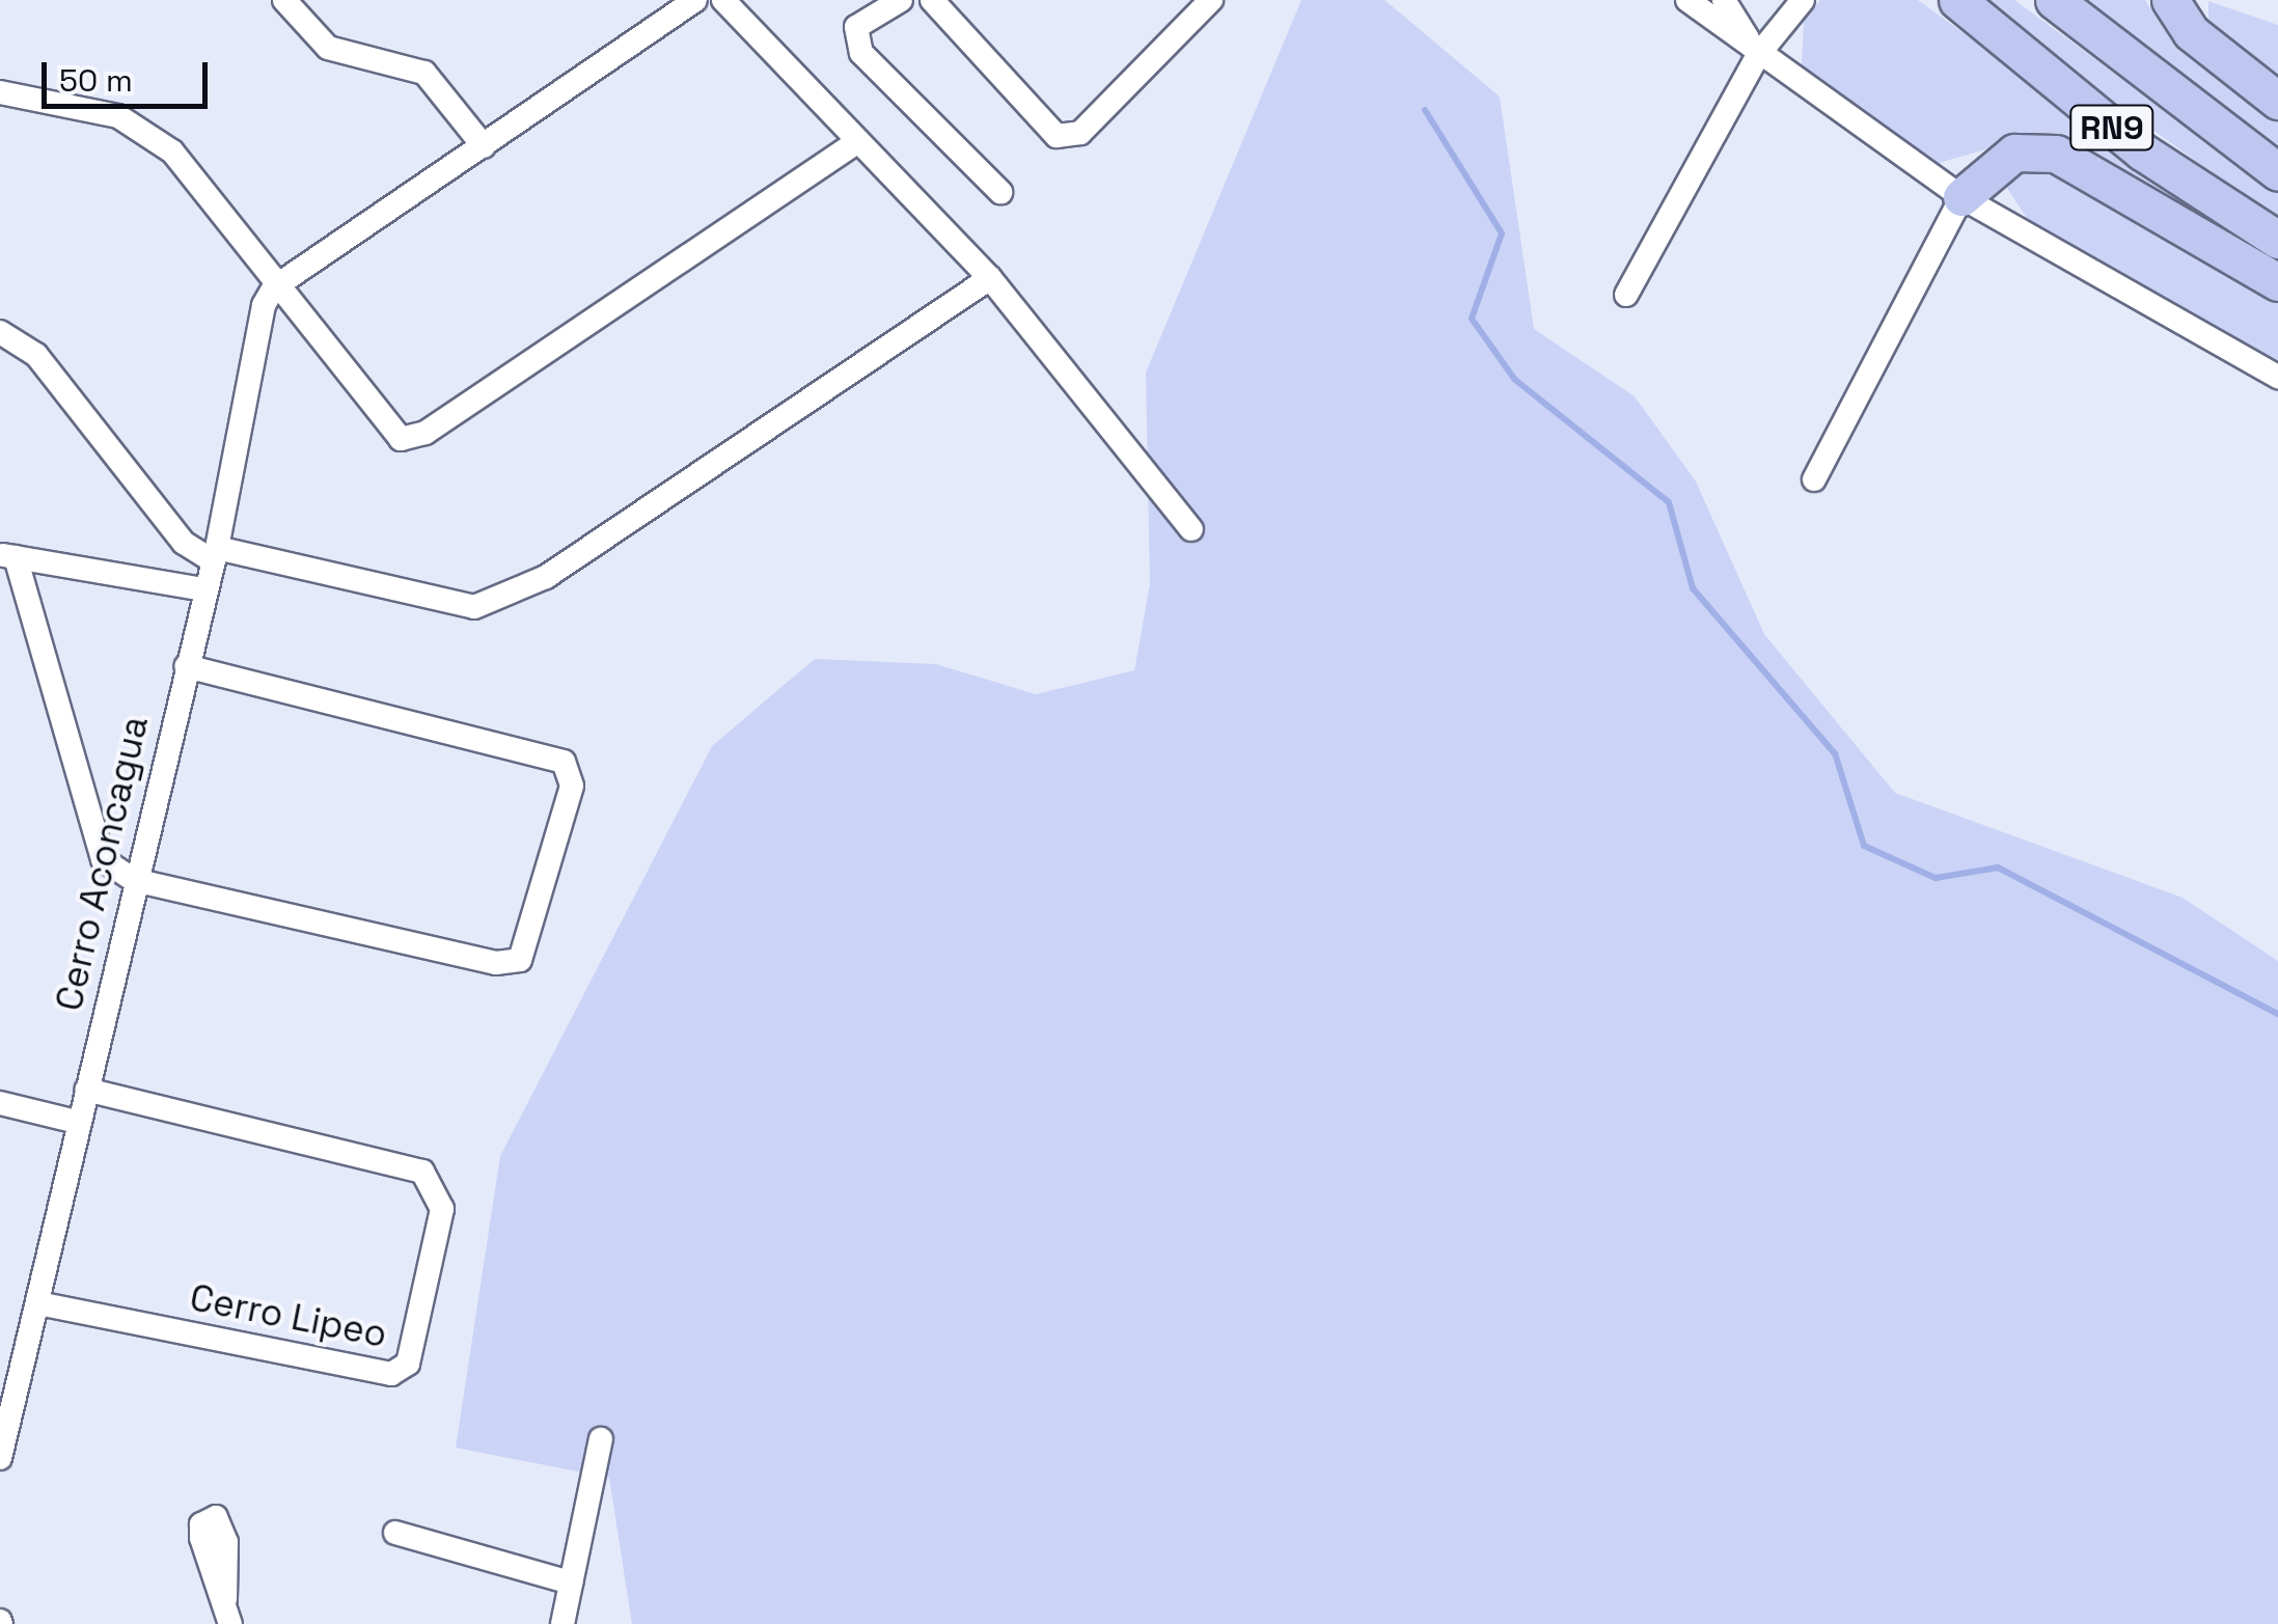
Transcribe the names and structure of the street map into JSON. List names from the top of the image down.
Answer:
{
  "streets": {
    "highway": ["RN9"],
    "street": ["Cerro Aconcagua", "Cerro Lipeo"]
  },
  "crossings": [
    ["Cerro Aconcagua", "Cerro Lipeo"]
  ],
  "scale_bar": "50 m"
}
